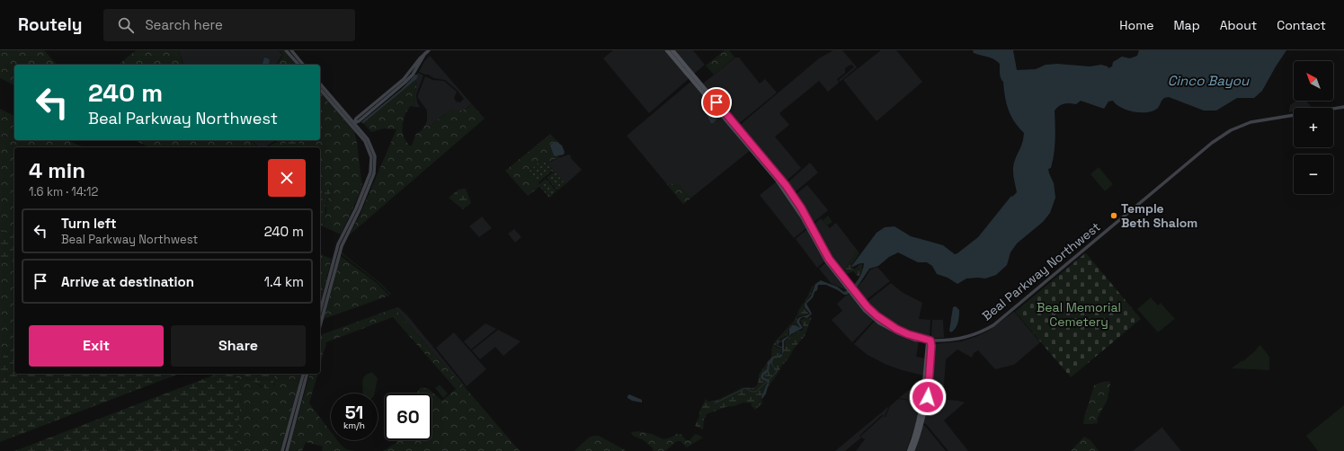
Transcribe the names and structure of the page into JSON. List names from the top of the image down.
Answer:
{
  "streets": {
    "main road": ["Beal Parkway Northwest"]
  },
  "water": ["Cinco Bayou"],
  "parks": ["Beal Memorial Cemetery"],
  "places": ["Temple Beth Shalom"],
  "north": "top left",
  "page": {
    "header": "Routely",
    "search": "Search here",
    "nav": [
      "Home",
      "Map",
      "About",
      "Contact"
    ],
    "map_buttons": ["+", "−"],
    "turn": ["240 m", "Beal Parkway Northwest"],
    "heading": ["4 min", "1.6 km · 14:12"],
    "list": [
      {
        "name": "Turn left",
        "note": "Beal Parkway Northwest",
        "value": "240 m"
      },
      {
        "name": "Arrive at destination",
        "value": "1.4 km"
      }
    ],
    "buttons": ["Exit", "Share"],
    "speed": "51 km/h",
    "limit": "60"
  }
}
